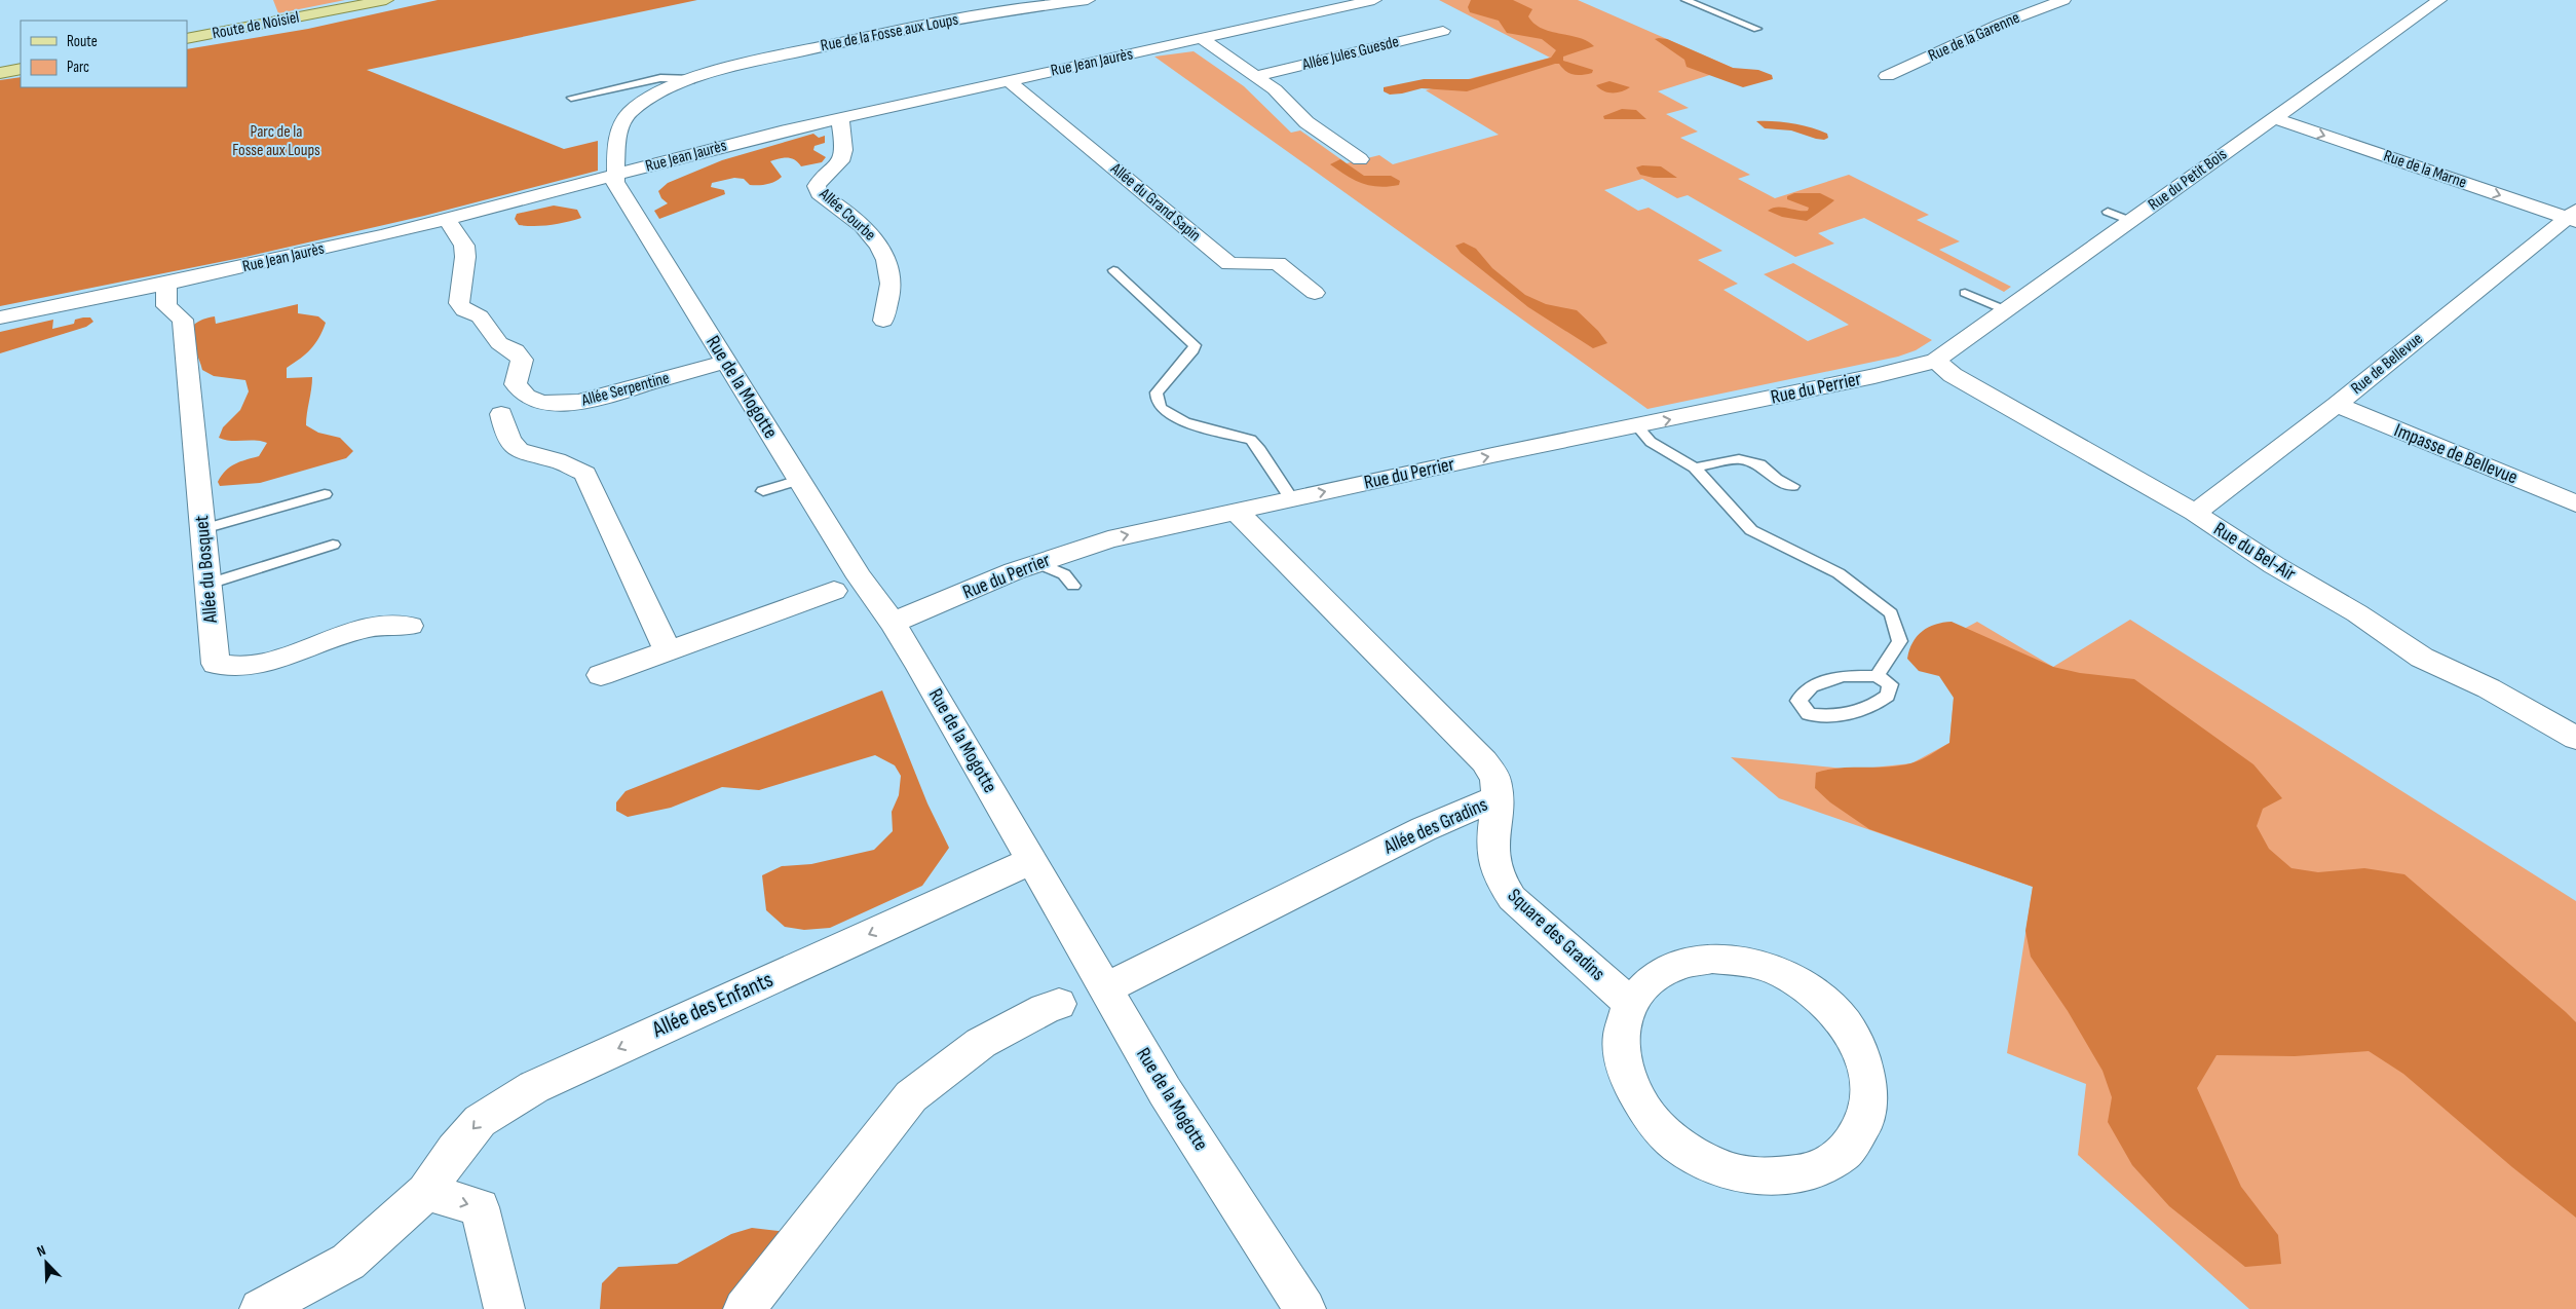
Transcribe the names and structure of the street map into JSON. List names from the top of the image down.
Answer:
{
  "streets": {
    "main road": ["Route de Noisiel"],
    "street": [
      "Rue de la Fosse aux Loups",
      "Rue de la Garenne",
      "Allée Jules Guesde",
      "Rue Jean Jaurès",
      "Rue de la Marne",
      "Rue du Petit Bois",
      "Allée du Grand Sapin",
      "Allée Courbe",
      "Rue de Bellevue",
      "Rue de la Mogotte",
      "Rue du Perrier",
      "Allée Serpentine",
      "Impasse de Bellevue",
      "Rue du Bel-Air",
      "Allée du Bosquet",
      "Allée des Gradins",
      "Square des Gradins",
      "Allée des Enfants"
    ]
  },
  "crossings": [
    ["Rue de la Fosse aux Loups", "Rue Jean Jaurès"],
    ["Rue de la Fosse aux Loups", "Rue de la Mogotte"],
    ["Rue Jean Jaurès", "Allée du Grand Sapin"],
    ["Rue Jean Jaurès", "Allée Courbe"],
    ["Rue Jean Jaurès", "Rue de la Mogotte"],
    ["Rue Jean Jaurès", "Allée Serpentine"],
    ["Rue Jean Jaurès", "Allée du Bosquet"],
    ["Rue de la Marne", "Rue du Petit Bois"],
    ["Rue de la Marne", "Rue de Bellevue"],
    ["Rue du Petit Bois", "Rue du Perrier"],
    ["Rue du Petit Bois", "Rue du Bel-Air"],
    ["Rue de Bellevue", "Impasse de Bellevue"],
    ["Rue de Bellevue", "Rue du Bel-Air"],
    ["Rue de la Mogotte", "Rue du Perrier"],
    ["Rue de la Mogotte", "Allée Serpentine"],
    ["Rue de la Mogotte", "Allée des Gradins"],
    ["Rue de la Mogotte", "Allée des Enfants"],
    ["Rue du Perrier", "Rue du Bel-Air"],
    ["Rue du Perrier", "Allée des Gradins"],
    ["Allée des Gradins", "Square des Gradins"]
  ],
  "one_way": ["Rue de la Marne", "Rue du Perrier"],
  "parks": ["Parc de la Fosse aux Loups"],
  "legend": ["Route", "Parc"],
  "north": "top left"
}
